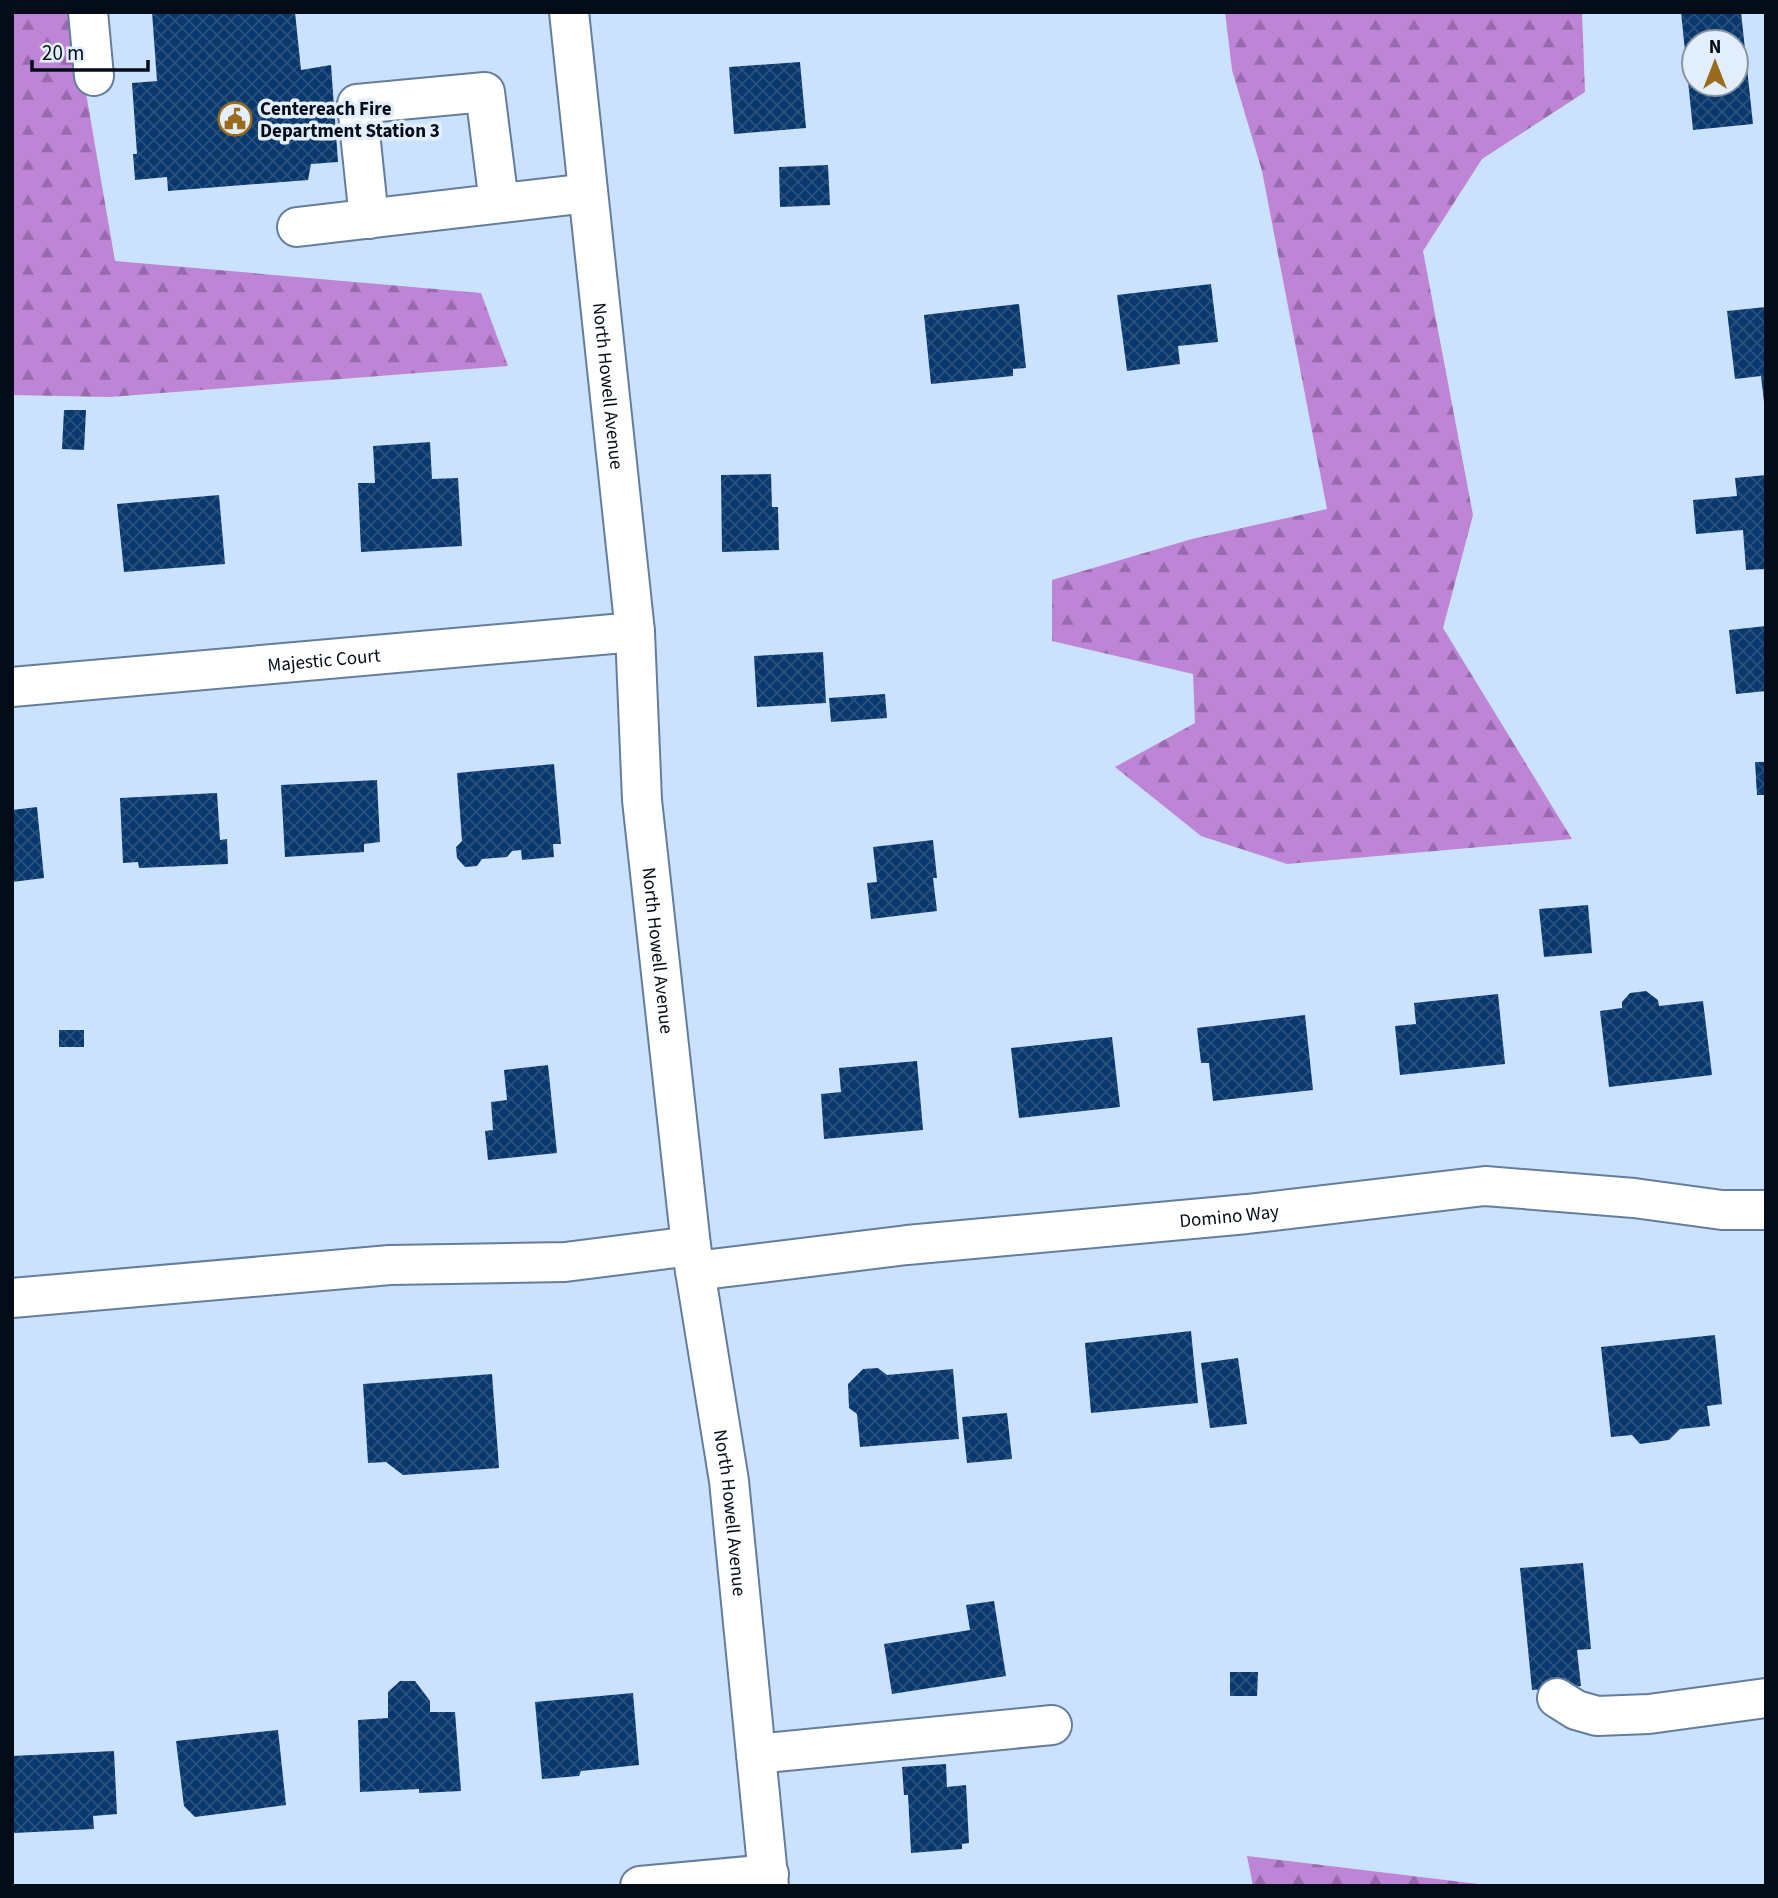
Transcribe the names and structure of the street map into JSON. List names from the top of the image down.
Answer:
{
  "streets": {
    "street": ["North Howell Avenue", "Majestic Court", "Domino Way"]
  },
  "crossings": [
    ["North Howell Avenue", "Majestic Court"],
    ["North Howell Avenue", "Domino Way"]
  ],
  "places": {
    "public building": ["Centereach Fire Department Station 3"]
  },
  "scale_bar": "20 m",
  "north": "top"
}
